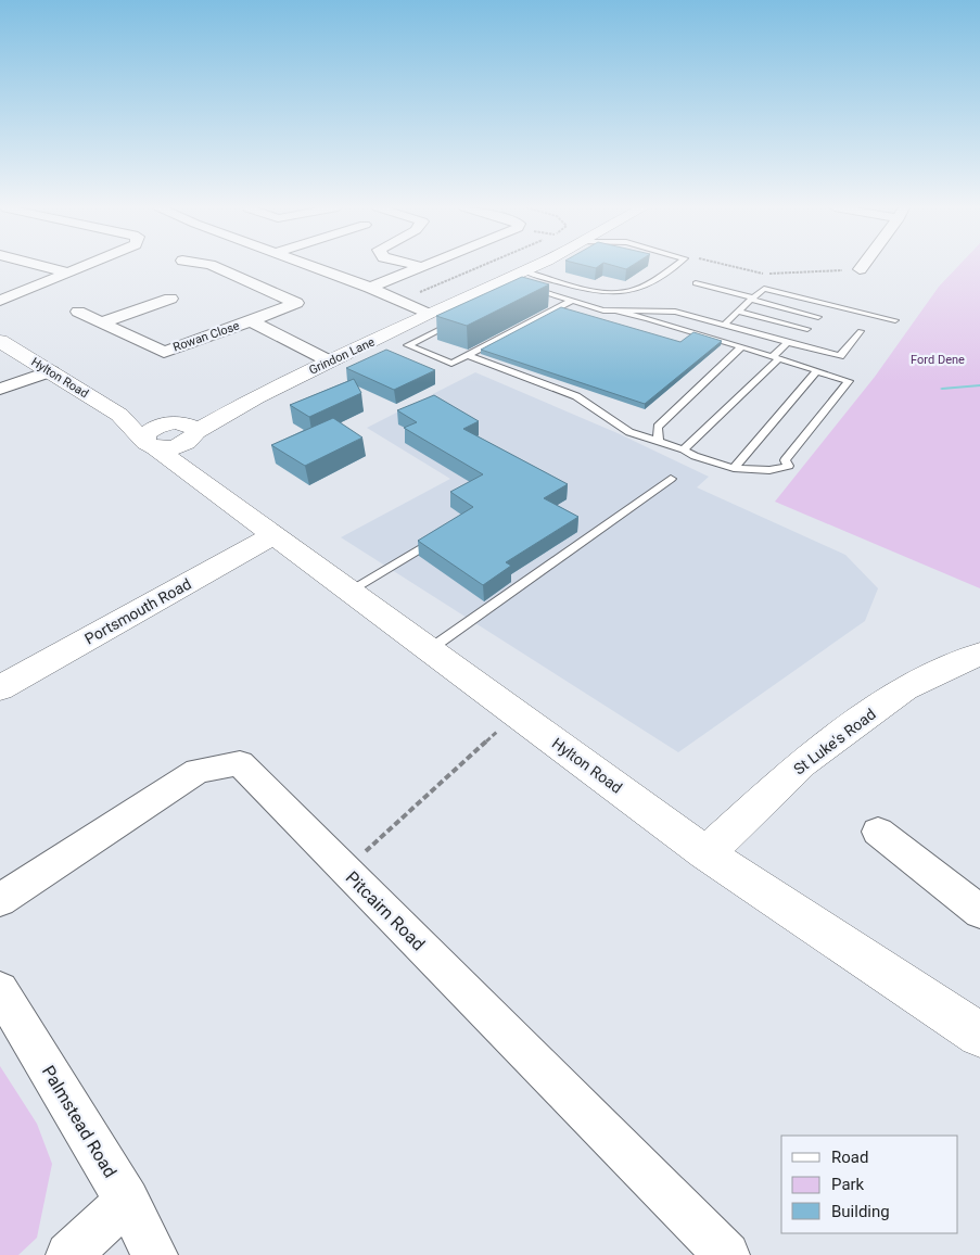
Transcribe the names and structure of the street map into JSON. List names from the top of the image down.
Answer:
{
  "streets": {
    "street": [
      "Rowan Close",
      "Grindon Lane",
      "Hylton Road",
      "Portsmouth Road",
      "St Luke's Road",
      "Pitcairn Road",
      "Palmstead Road"
    ]
  },
  "crossings": [
    ["Rowan Close", "Grindon Lane"],
    ["Grindon Lane", "Hylton Road"],
    ["Hylton Road", "Portsmouth Road"],
    ["Hylton Road", "St Luke's Road"]
  ],
  "parks": ["Ford Dene"],
  "legend": ["Road", "Park", "Building"]
}
